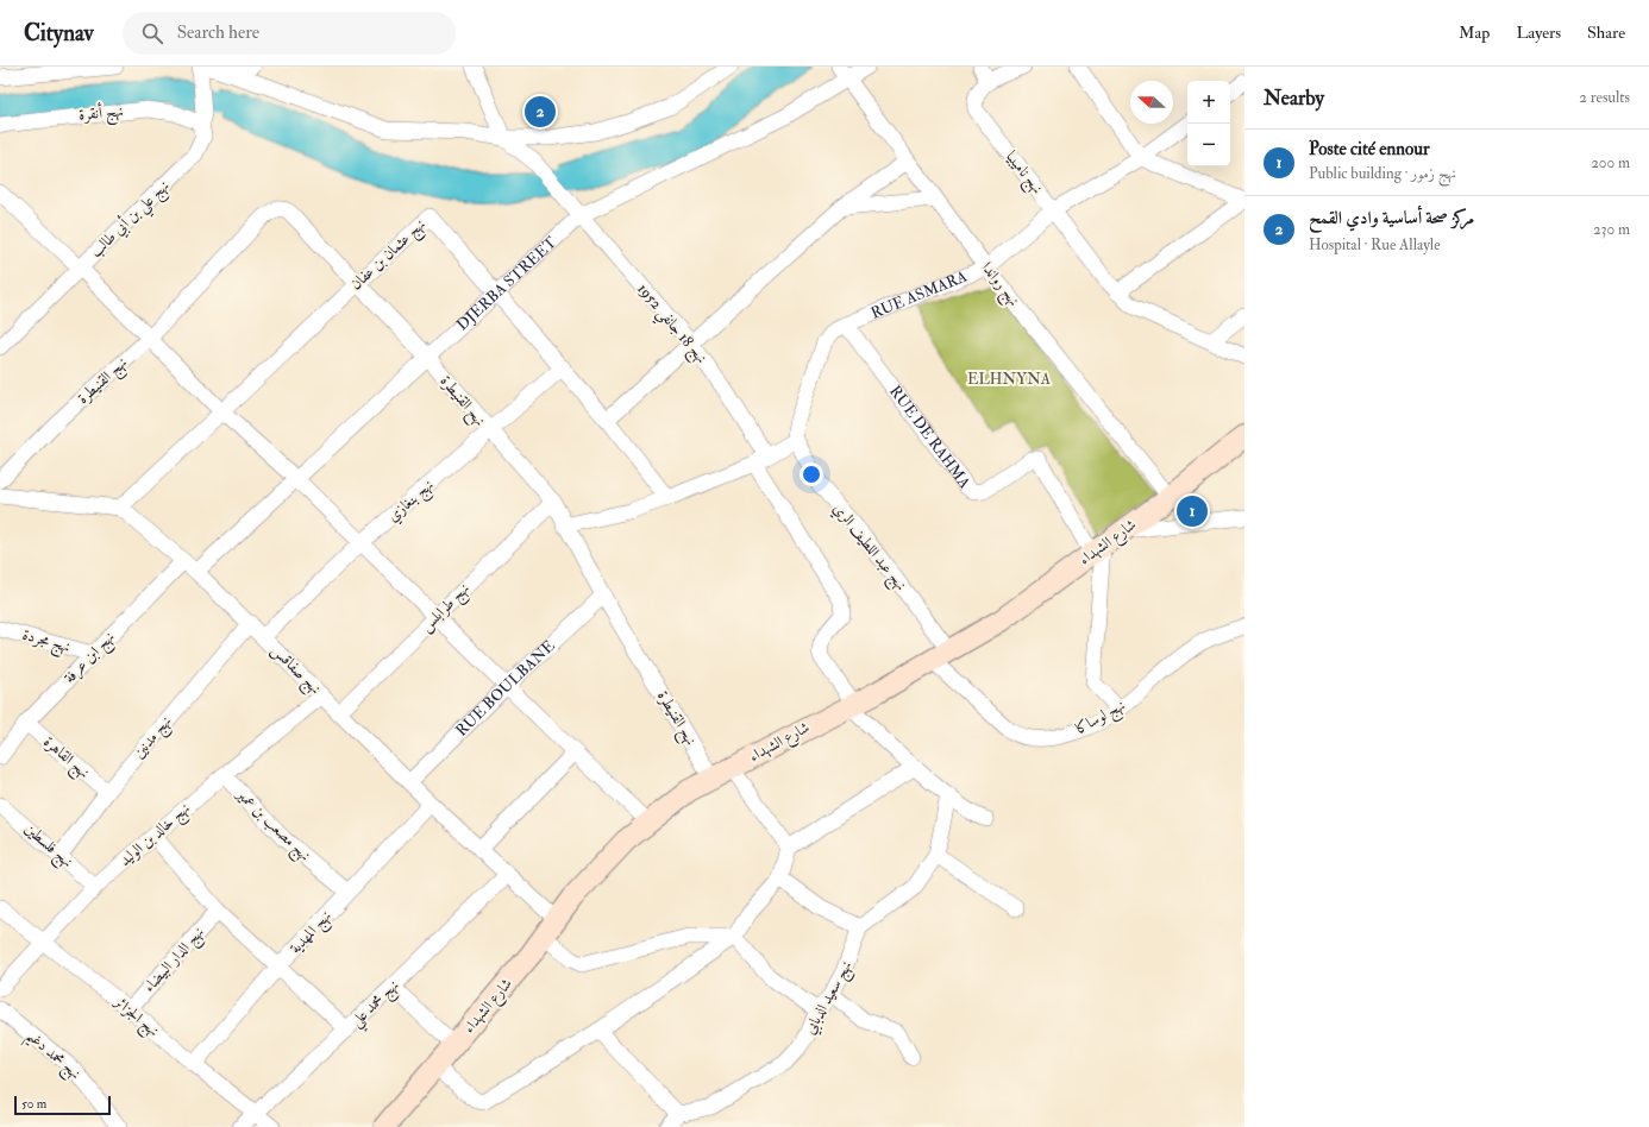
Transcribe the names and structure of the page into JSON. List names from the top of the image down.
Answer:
{
  "streets": {
    "main road": ["شارع الشهداء"],
    "street": [
      "نهج أنقرة",
      "نهج ناميبيا",
      "نهج علي بن أبي طالب",
      "نهج عثمان بن عفان",
      "DJERBA STREET",
      "نهج رواندا",
      "RUE ASMARA",
      "نهج 18 جانفي 1952",
      "نهج القنيطرة",
      "نهح القنيطرة",
      "RUE DE RAHMA",
      "نهج بنغازي",
      "نهج عبد اللطيف الري",
      "نهج طرابلس",
      "نهج مجردة",
      "نهج ابن عرفة",
      "نهج صفاقس",
      "RUE BOULBANE",
      "نهج لوساكا",
      "نهج مدنين",
      "نهج القاهرة",
      "نهج مصعب بن عمير",
      "نهج خالد بن الوليد",
      "نهج فلسطين",
      "نهج المهدية",
      "نهج الدار البيضاء",
      "نهج سعيد الدبابي",
      "نهج محمد علي",
      "نهج الجزائر",
      "نهج محمد دغيم"
    ]
  },
  "crossings": [
    ["نهج أنقرة", "نهج علي بن أبي طالب"],
    ["نهج ناميبيا", "RUE ASMARA"],
    ["نهج عثمان بن عفان", "DJERBA STREET"],
    ["نهج عثمان بن عفان", "نهح القنيطرة"],
    ["نهج عثمان بن عفان", "نهج بنغازي"],
    ["نهج عثمان بن عفان", "نهج صفاقس"],
    ["DJERBA STREET", "نهج رواندا"],
    ["DJERBA STREET", "نهج 18 جانفي 1952"],
    ["DJERBA STREET", "نهح القنيطرة"],
    ["DJERBA STREET", "نهج صفاقس"],
    ["نهج رواندا", "RUE ASMARA"],
    ["نهج رواندا", "شارع الشهداء"],
    ["RUE ASMARA", "RUE DE RAHMA"],
    ["RUE ASMARA", "نهج عبد اللطيف الري"],
    ["نهج 18 جانفي 1952", "شارع الشهداء"],
    ["نهج القنيطرة", "نهح القنيطرة"],
    ["نهح القنيطرة", "نهج بنغازي"],
    ["نهح القنيطرة", "شارع الشهداء"],
    ["نهح القنيطرة", "نهج طرابلس"],
    ["نهح القنيطرة", "RUE BOULBANE"],
    ["RUE DE RAHMA", "شارع الشهداء"],
    ["نهج بنغازي", "نهج صفاقس"],
    ["شارع الشهداء", "نهج عبد اللطيف الري"],
    ["شارع الشهداء", "نهج صفاقس"],
    ["شارع الشهداء", "نهج لوساكا"],
    ["نهج عبد اللطيف الري", "نهج لوساكا"],
    ["نهج طرابلس", "نهج صفاقس"],
    ["نهج مجردة", "نهج ابن عرفة"],
    ["نهج ابن عرفة", "نهج صفاقس"],
    ["نهج ابن عرفة", "نهج القاهرة"],
    ["نهج صفاقس", "RUE BOULBANE"],
    ["نهج صفاقس", "نهج مدنين"],
    ["نهج صفاقس", "نهج خالد بن الوليد"],
    ["نهج صفاقس", "نهج المهدية"],
    ["نهج صفاقس", "نهج محمد علي"],
    ["نهج مدنين", "نهج القاهرة"],
    ["نهج مدنين", "نهج فلسطين"],
    ["نهج مصعب بن عمير", "نهج خالد بن الوليد"],
    ["نهج مصعب بن عمير", "نهج المهدية"],
    ["نهج خالد بن الوليد", "نهج فلسطين"],
    ["نهج خالد بن الوليد", "نهج الجزائر"],
    ["نهج المهدية", "نهج الجزائر"],
    ["نهج الدار البيضاء", "نهج الجزائر"],
    ["نهج محمد علي", "نهج الجزائر"]
  ],
  "parks": ["ELHNYNA"],
  "scale_bar": "50 m",
  "north": "left",
  "page": {
    "header": "Citynav",
    "search": "Search here",
    "nav": ["Map", "Layers", "Share"],
    "heading": ["Nearby", "2 results"],
    "map_buttons": ["+", "−"],
    "pins": ["2", "1"],
    "list": [
      {
        "mark": "1",
        "name": "Poste cité ennour",
        "note": "Public building · نهج زمور",
        "value": "200 m"
      },
      {
        "mark": "2",
        "name": "مركز صحة أساسية وادي القمح",
        "note": "Hospital · Rue Allayle",
        "value": "230 m"
      }
    ],
    "scale": "50 m"
  }
}
